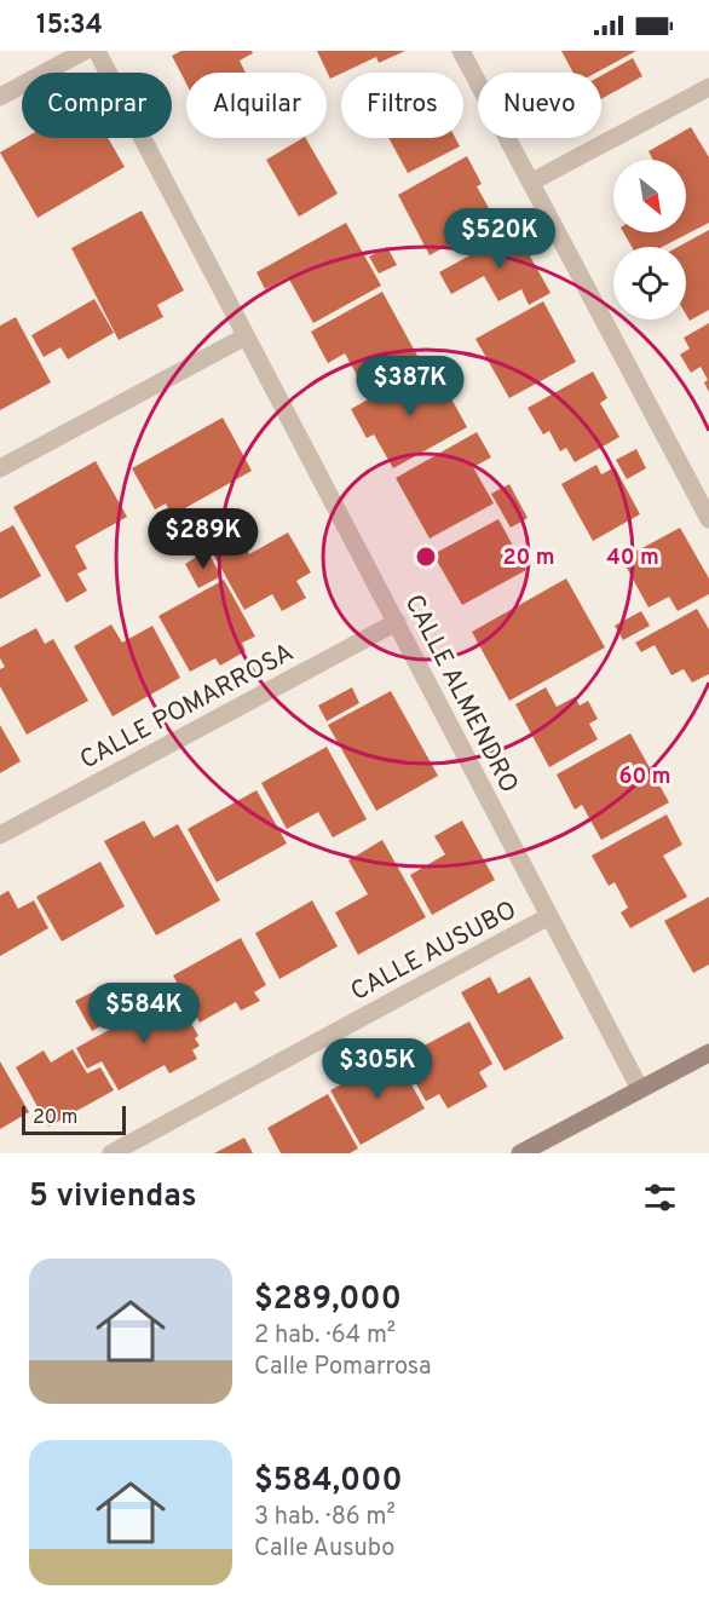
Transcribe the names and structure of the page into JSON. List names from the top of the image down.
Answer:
{
  "streets": {
    "street": ["CALLE ALMENDRO", "CALLE POMARROSA", "CALLE AUSUBO"]
  },
  "crossings": [
    ["CALLE ALMENDRO", "CALLE POMARROSA"],
    ["CALLE ALMENDRO", "CALLE AUSUBO"]
  ],
  "scale_bar": "20 m",
  "north": "bottom right",
  "page": {
    "status": "15:34",
    "chip": [
      "Comprar",
      "Alquilar",
      "Filtros",
      "Nuevo"
    ],
    "price": [
      "$520K",
      "$387K",
      "$289K",
      "$584K",
      "$305K"
    ],
    "scale": "20 m",
    "heading": "5 viviendas",
    "list": [
      {
        "name": "$289,000",
        "note": "2 hab. · 64 m² · Calle Pomarrosa"
      },
      {
        "name": "$584,000",
        "note": "3 hab. · 86 m² · Calle Ausubo"
      }
    ]
  },
  "rings": ["20 m", "40 m", "60 m"]
}
